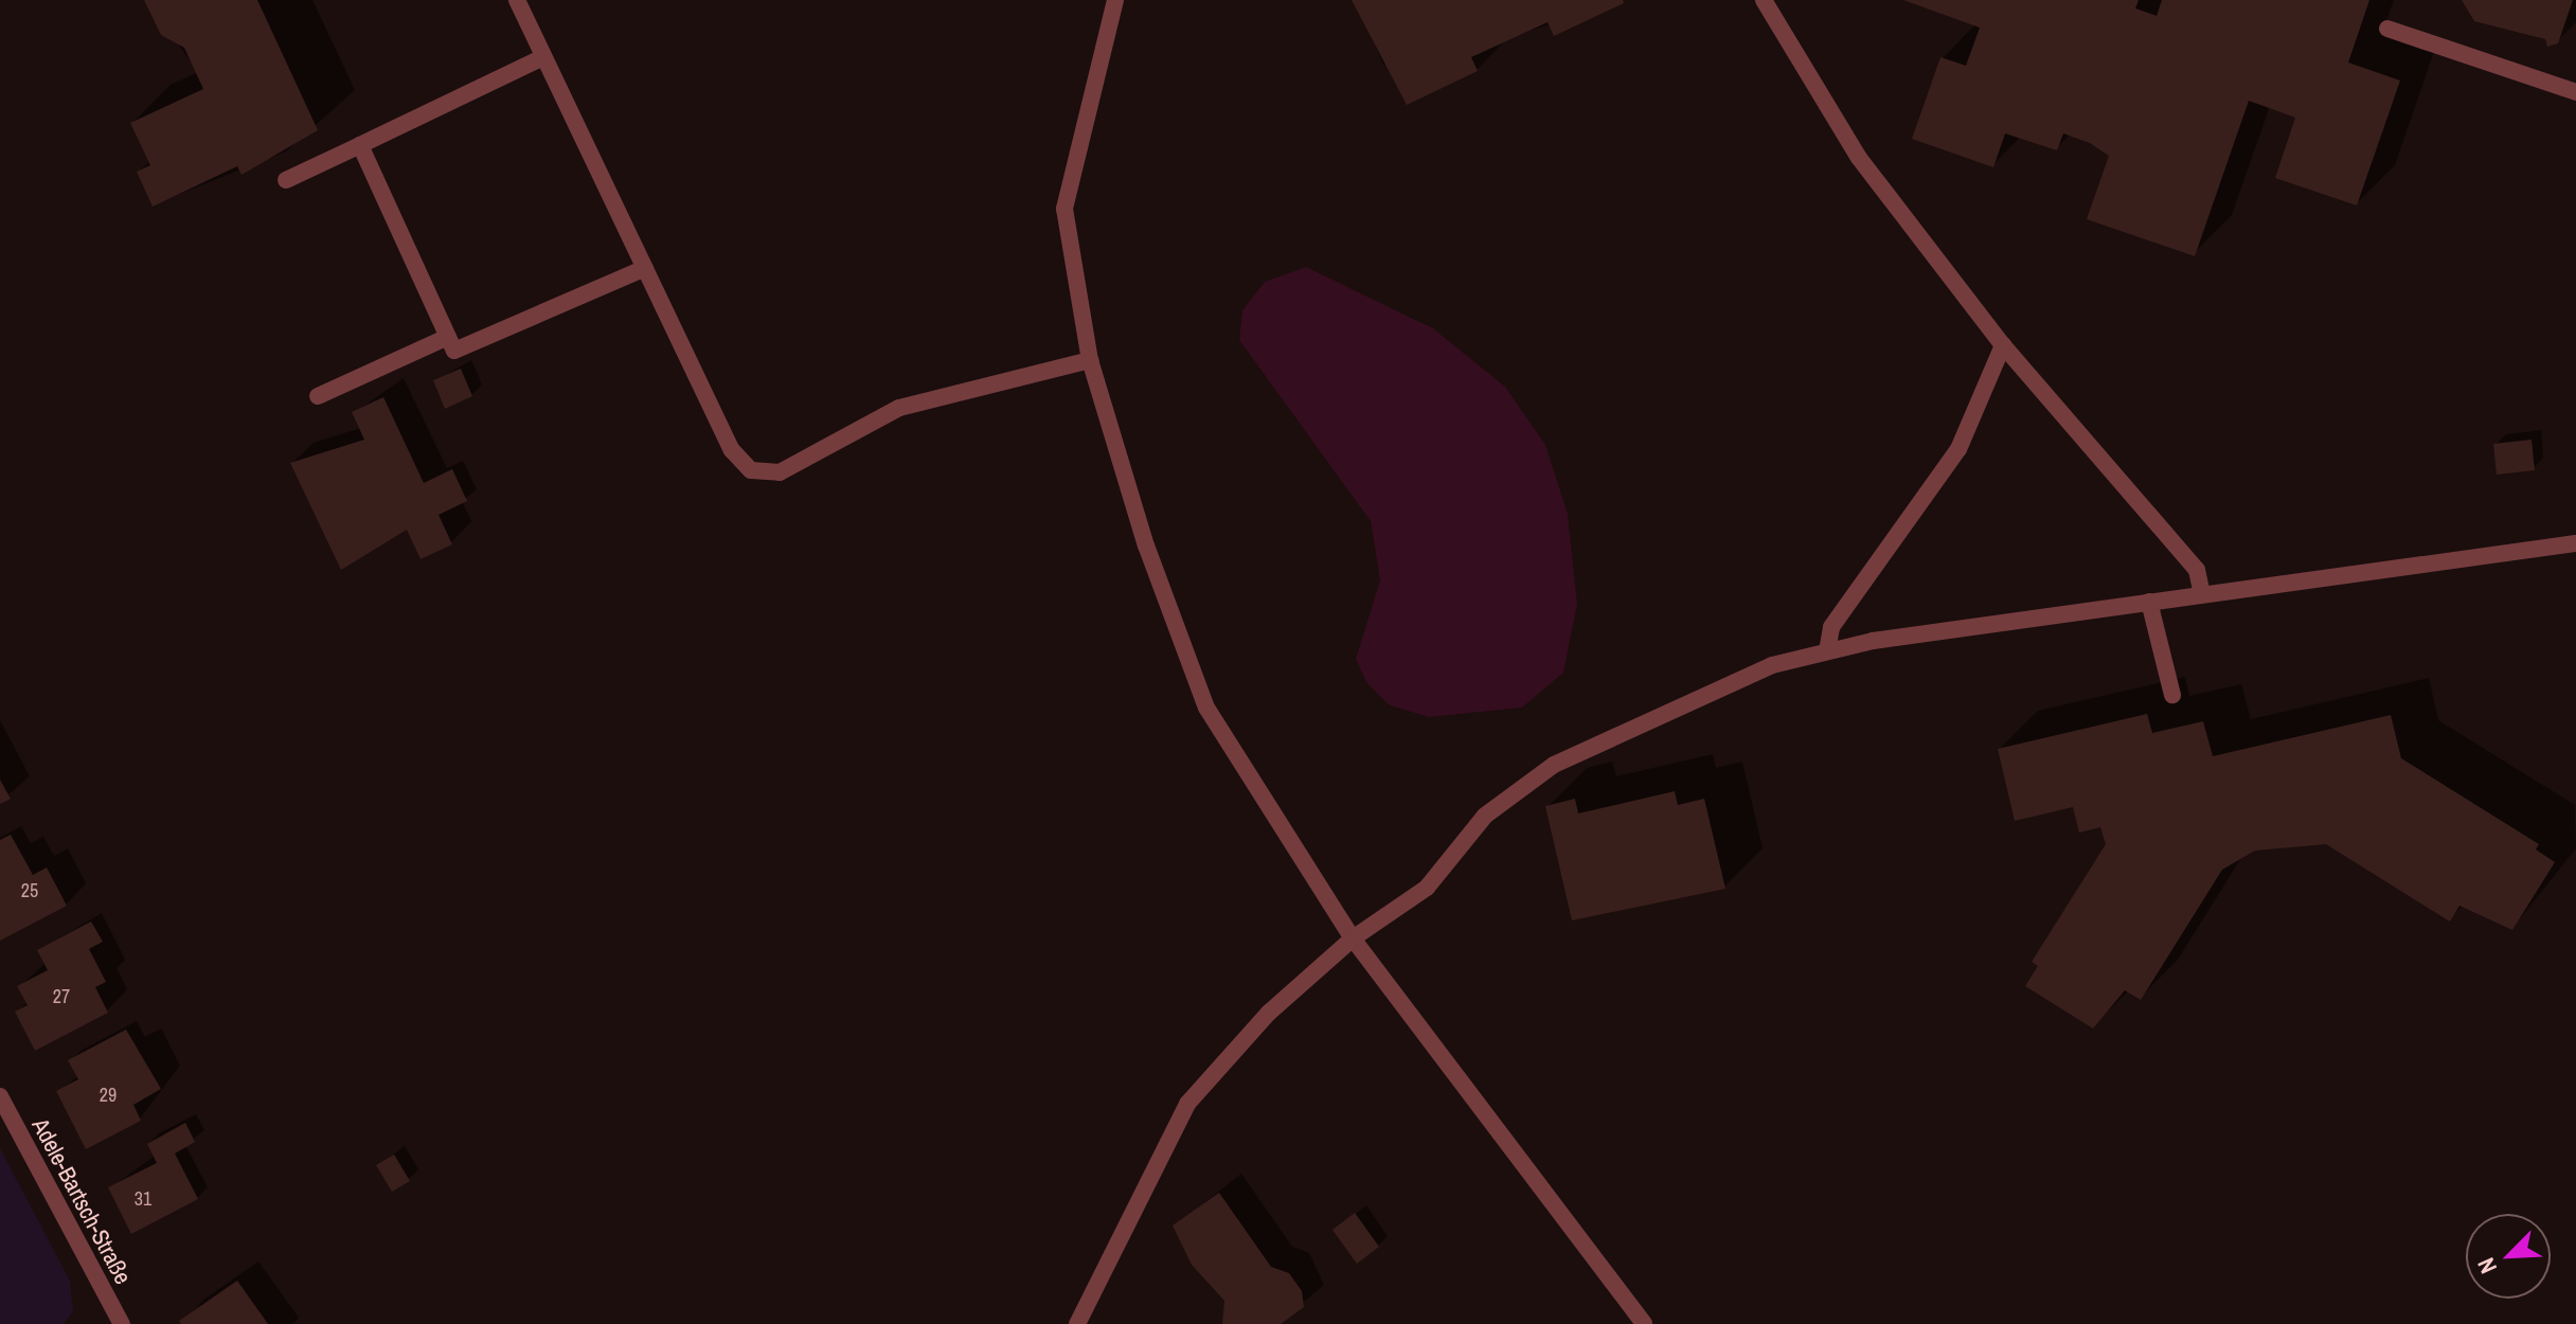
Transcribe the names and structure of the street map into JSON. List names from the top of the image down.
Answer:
{
  "streets": {
    "street": ["Adele-Bartsch-Straße"]
  },
  "house_numbers": [
    "25",
    "27",
    "29",
    "31"
  ],
  "north": "bottom left"
}
